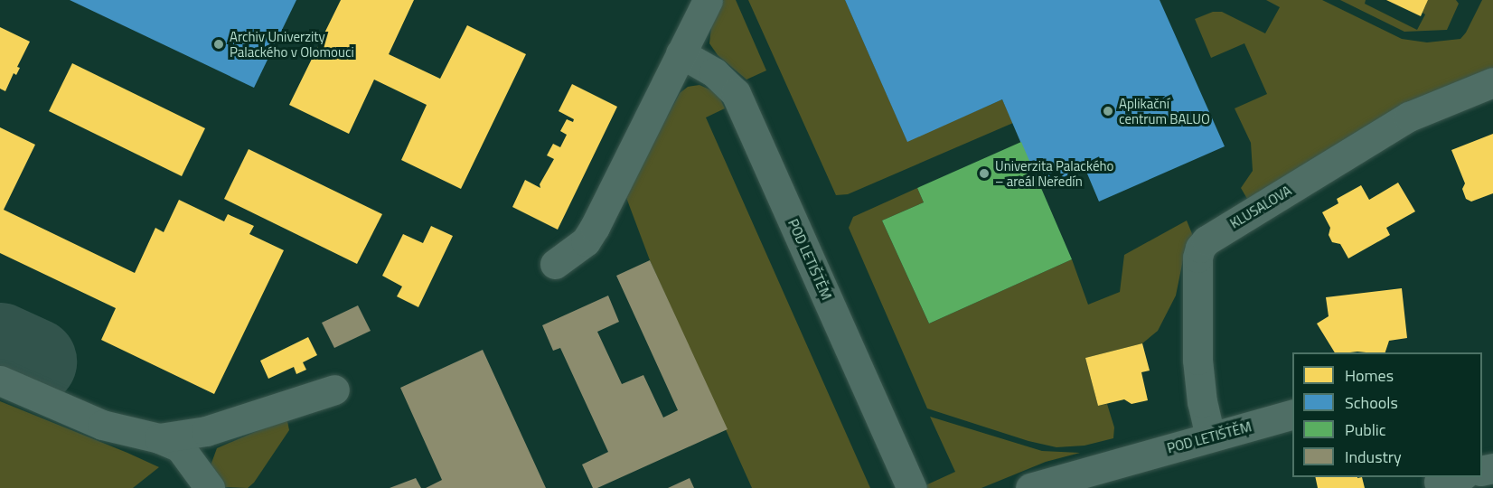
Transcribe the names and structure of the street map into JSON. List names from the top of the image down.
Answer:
{
  "streets": {
    "street": ["KLUSALOVA", "POD LETIŠTĚM"]
  },
  "crossings": [
    ["KLUSALOVA", "POD LETIŠTĚM"]
  ],
  "places": ["Archiv Univerzity Palackého v Olomouci", "Aplikační centrum BALUO", "Univerzita Palackého – areál Neředín"],
  "legend": [
    "Homes",
    "Schools",
    "Public",
    "Industry"
  ]
}
